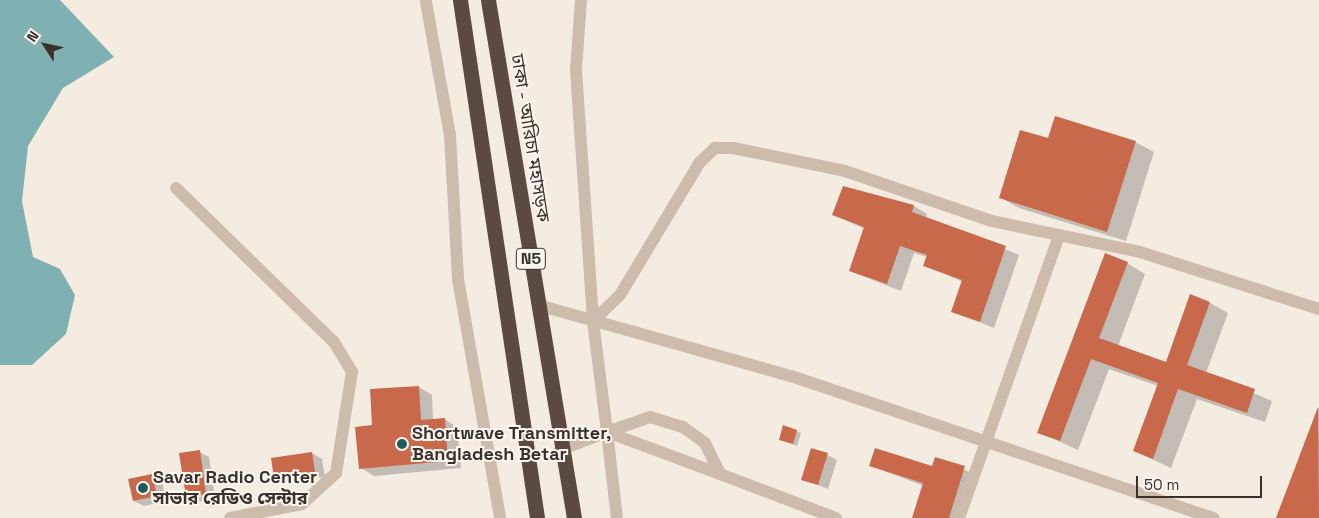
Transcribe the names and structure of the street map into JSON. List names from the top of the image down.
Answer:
{
  "streets": {
    "highway": ["ঢাকা - আরিচা মহাসড়ক", "N5"]
  },
  "places": ["Shortwave Transmitter, Bangladesh Betar", "Savar Radio Center সাভার রেডিও সেন্টার"],
  "scale_bar": "50 m",
  "north": "top left"
}
